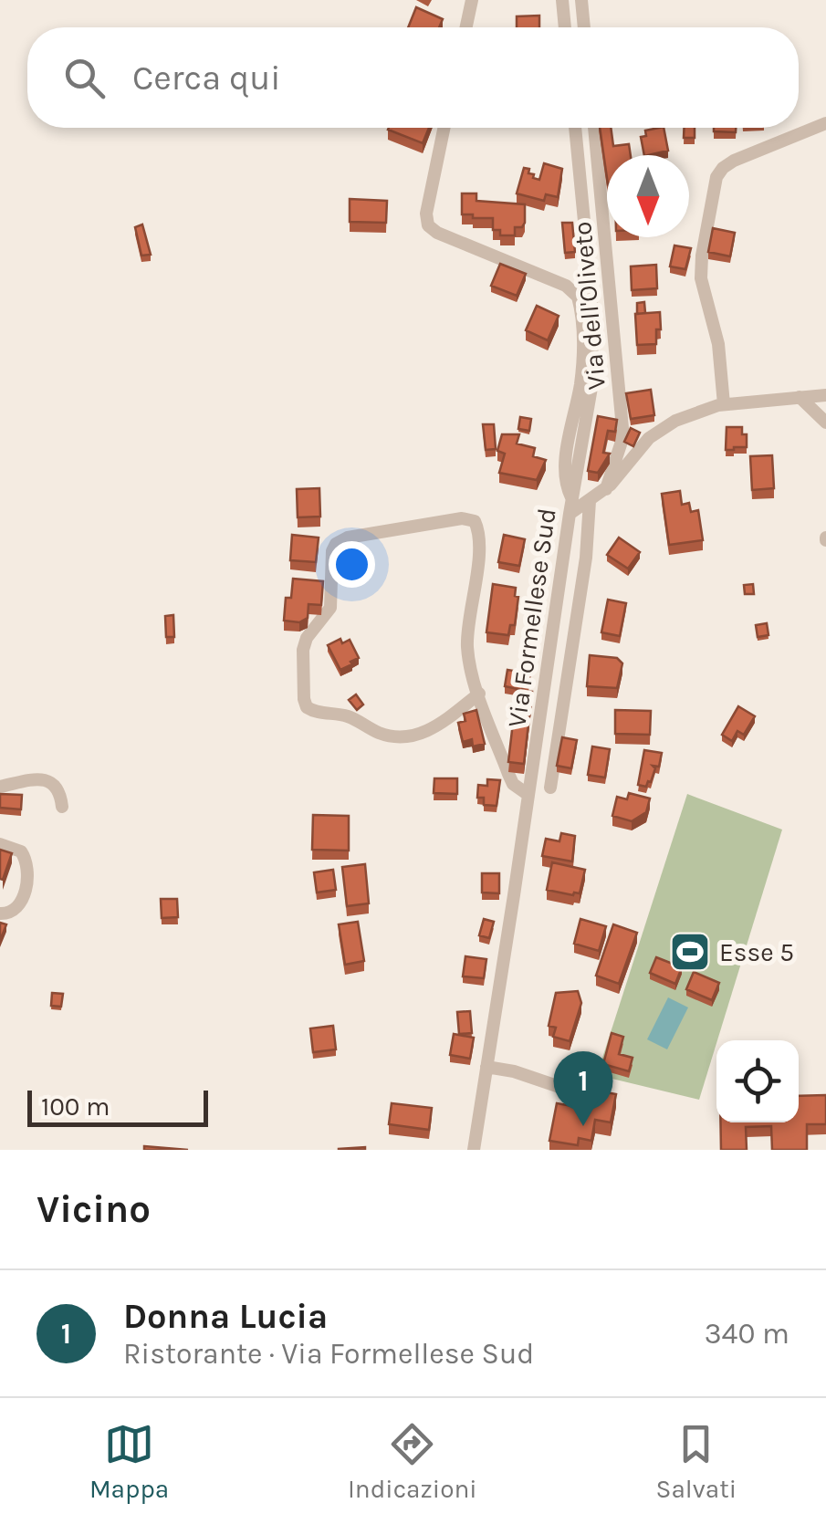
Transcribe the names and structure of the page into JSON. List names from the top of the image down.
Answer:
{
  "streets": {
    "street": ["Via dell'Oliveto", "Via Formellese Sud"]
  },
  "places": {
    "sports": ["Esse 5"]
  },
  "scale_bar": "100 m",
  "north": "bottom",
  "page": {
    "search": "Cerca qui",
    "pins": "1",
    "scale": "100 m",
    "heading": "Vicino",
    "list": [
      {
        "mark": "1",
        "name": "Donna Lucia",
        "note": "Ristorante · Via Formellese Sud",
        "value": "340 m"
      }
    ],
    "nav": ["Mappa", "Indicazioni", "Salvati"]
  }
}
